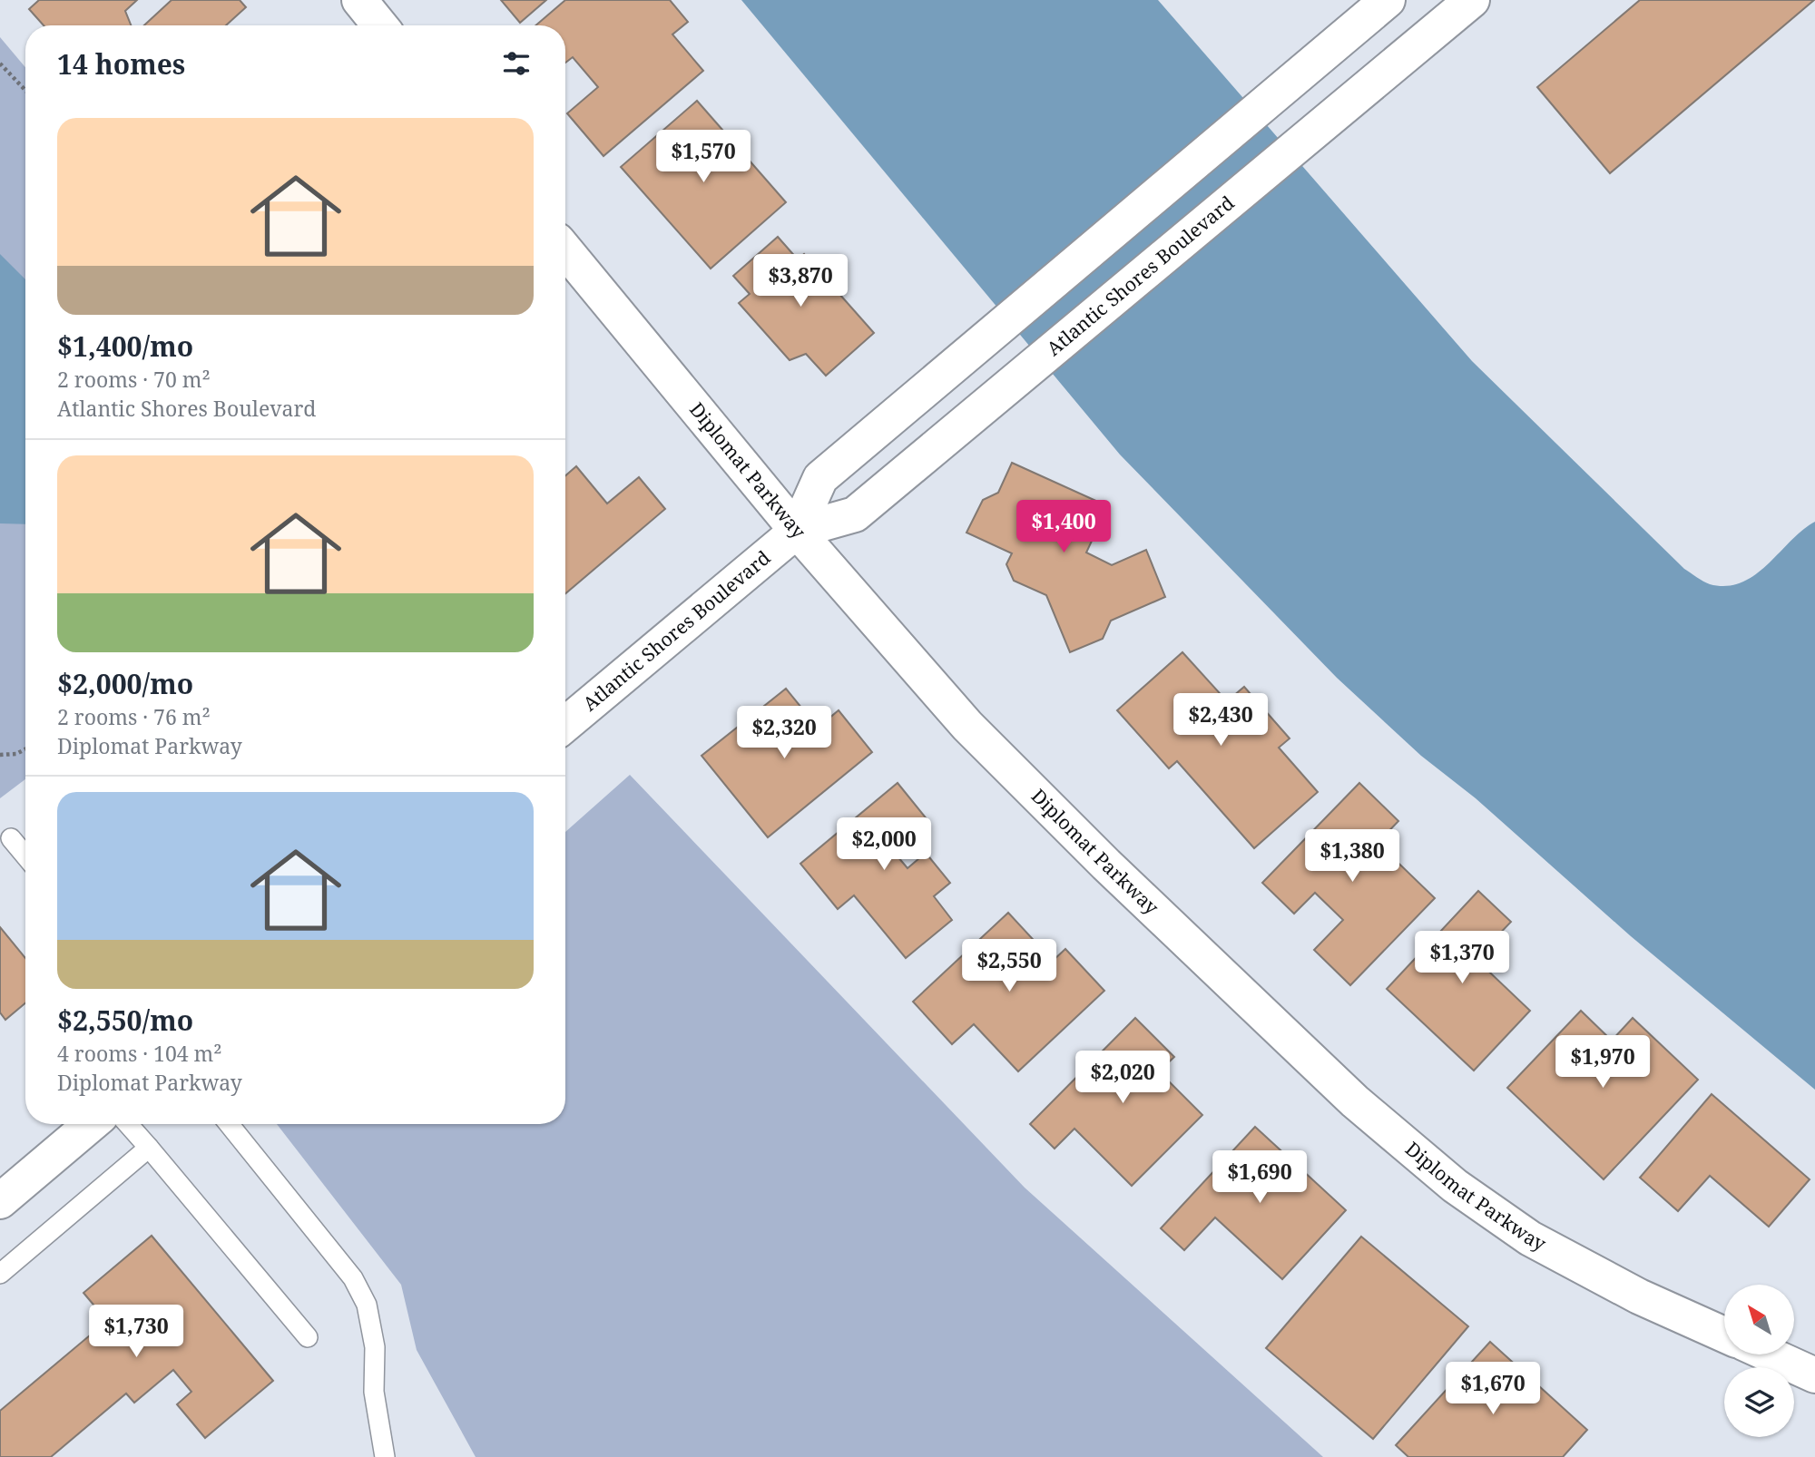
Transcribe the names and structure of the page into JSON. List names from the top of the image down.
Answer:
{
  "streets": {
    "street": ["Atlantic Shores Boulevard", "Diplomat Parkway"]
  },
  "crossings": [
    ["Atlantic Shores Boulevard", "Diplomat Parkway"]
  ],
  "north": "top left",
  "page": {
    "heading": "14 homes",
    "list": [
      {
        "name": "$1,400/mo",
        "note": "2 rooms · 70 m² · Atlantic Shores Boulevard"
      },
      {
        "name": "$2,000/mo",
        "note": "2 rooms · 76 m² · Diplomat Parkway"
      },
      {
        "name": "$2,550/mo",
        "note": "4 rooms · 104 m² · Diplomat Parkway"
      }
    ],
    "price": [
      "$1,570",
      "$3,870",
      "$1,400",
      "$2,430",
      "$2,320",
      "$2,000",
      "$1,380",
      "$1,370",
      "$2,550",
      "$1,970",
      "$2,020",
      "$1,690",
      "$1,730",
      "$1,670"
    ]
  }
}
